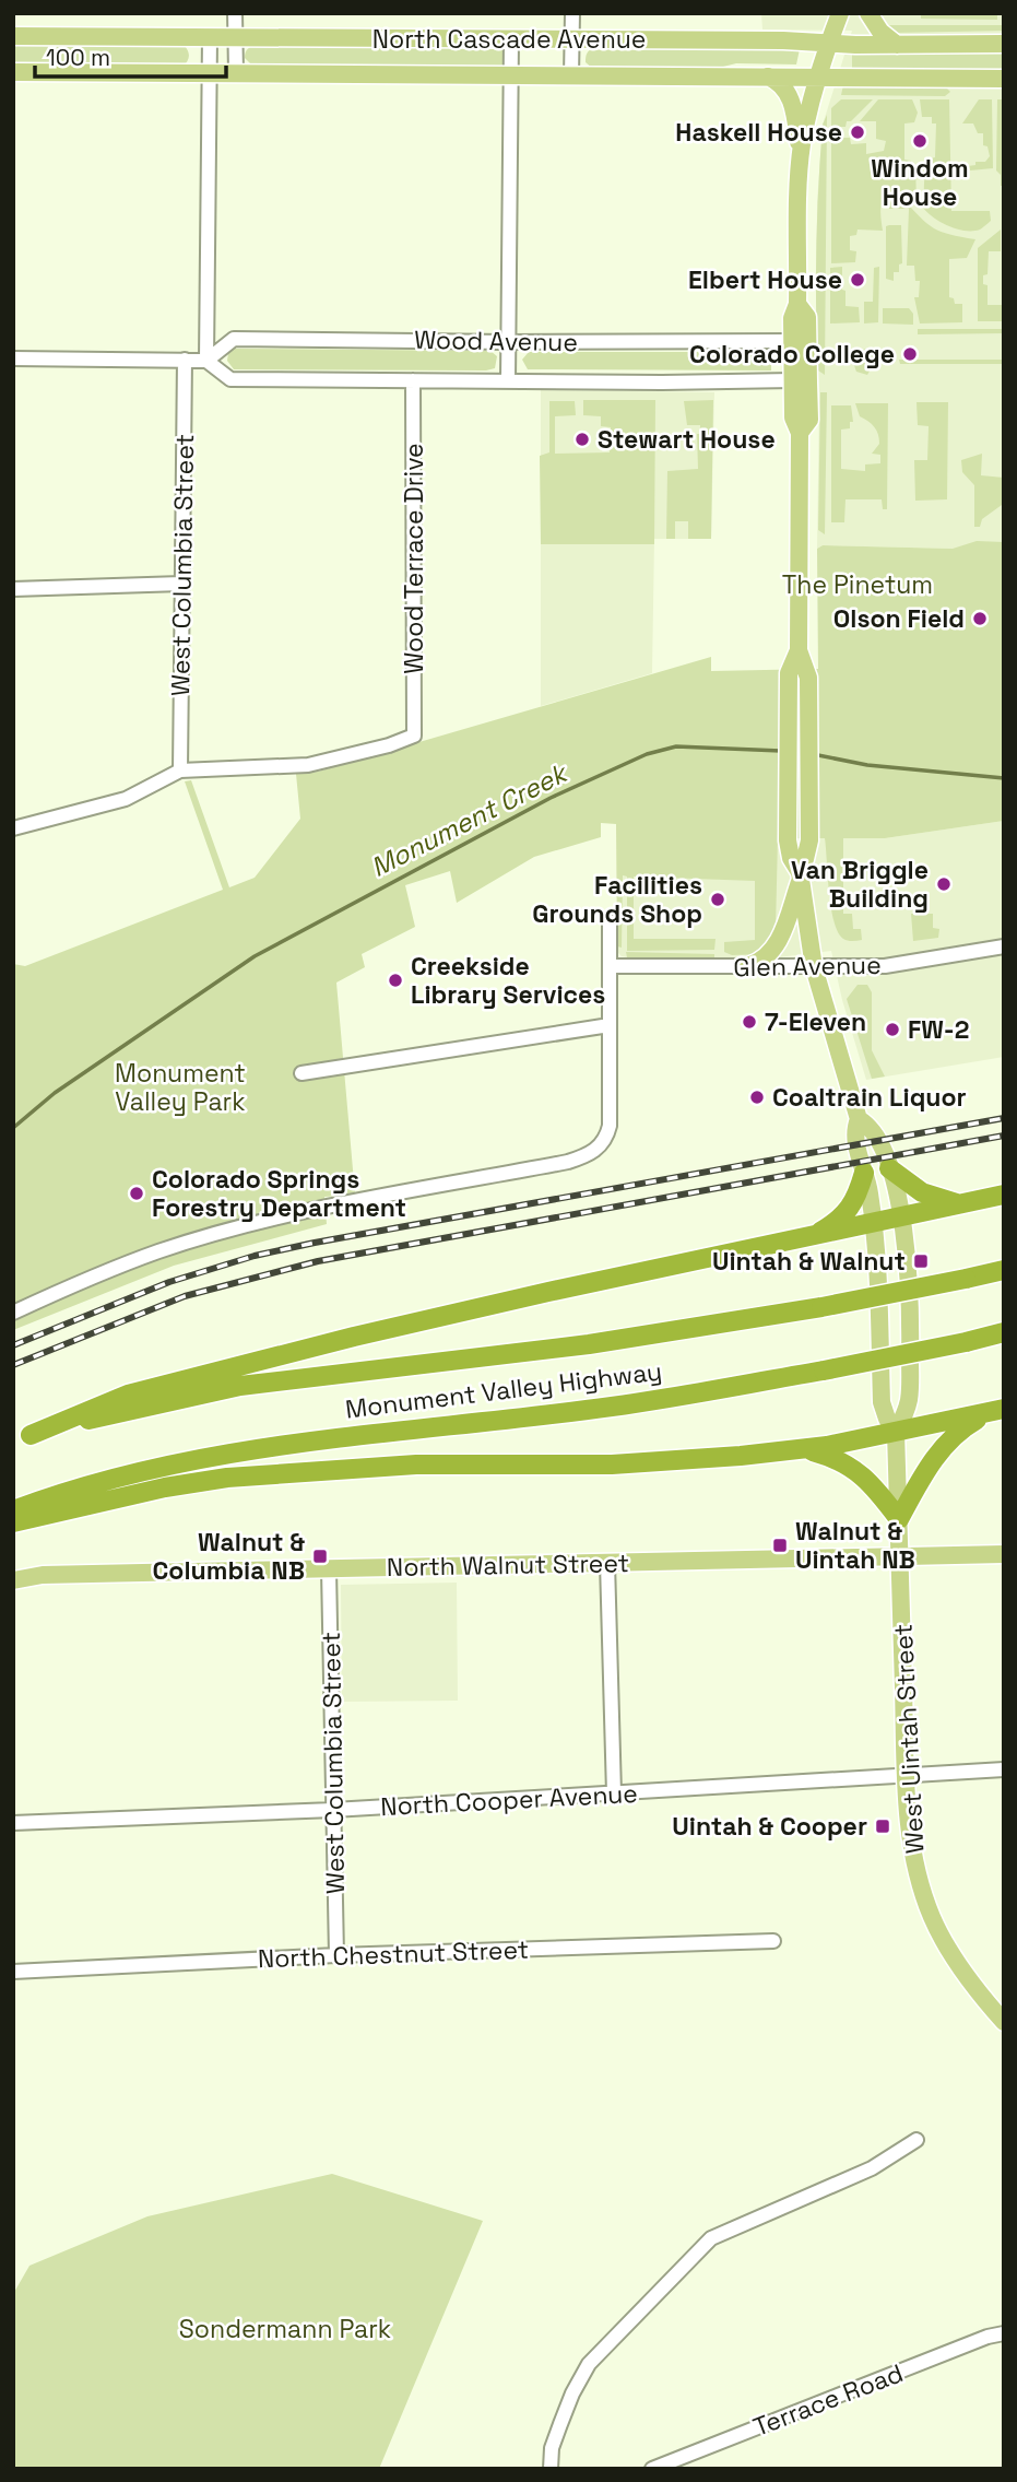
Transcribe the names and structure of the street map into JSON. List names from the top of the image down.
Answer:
{
  "streets": {
    "highway": ["Monument Valley Highway"],
    "main road": ["North Cascade Avenue", "North Walnut Street", "West Uintah Street"],
    "street": [
      "Wood Avenue",
      "Wood Terrace Drive",
      "West Columbia Street",
      "Glen Avenue",
      "North Cooper Avenue",
      "North Chestnut Street",
      "Terrace Road"
    ]
  },
  "crossings": [
    ["North Cascade Avenue", "West Uintah Street"],
    ["Wood Avenue", "Wood Terrace Drive"],
    ["Wood Avenue", "West Columbia Street"],
    ["Wood Avenue", "West Uintah Street"],
    ["Wood Terrace Drive", "West Columbia Street"],
    ["West Columbia Street", "North Walnut Street"],
    ["West Columbia Street", "North Cooper Avenue"],
    ["West Columbia Street", "North Chestnut Street"],
    ["Glen Avenue", "West Uintah Street"],
    ["North Walnut Street", "West Uintah Street"],
    ["West Uintah Street", "North Cooper Avenue"]
  ],
  "water": ["Monument Creek"],
  "parks": ["The Pinetum", "Monument Valley Park", "Sondermann Park"],
  "places": {
    "other": [
      "Haskell House",
      "Windom House",
      "Elbert House",
      "Colorado College",
      "Stewart House",
      "Olson Field",
      "Van Briggle Building",
      "Facilities Grounds Shop",
      "Creekside Library Services",
      "7-Eleven",
      "FW-2",
      "Coaltrain Liquor",
      "Colorado Springs Forestry Department"
    ],
    "transit": [
      "Uintah & Walnut",
      "Walnut & Uintah NB",
      "Walnut & Columbia NB",
      "Uintah & Cooper"
    ]
  },
  "scale_bar": "100 m"
}
